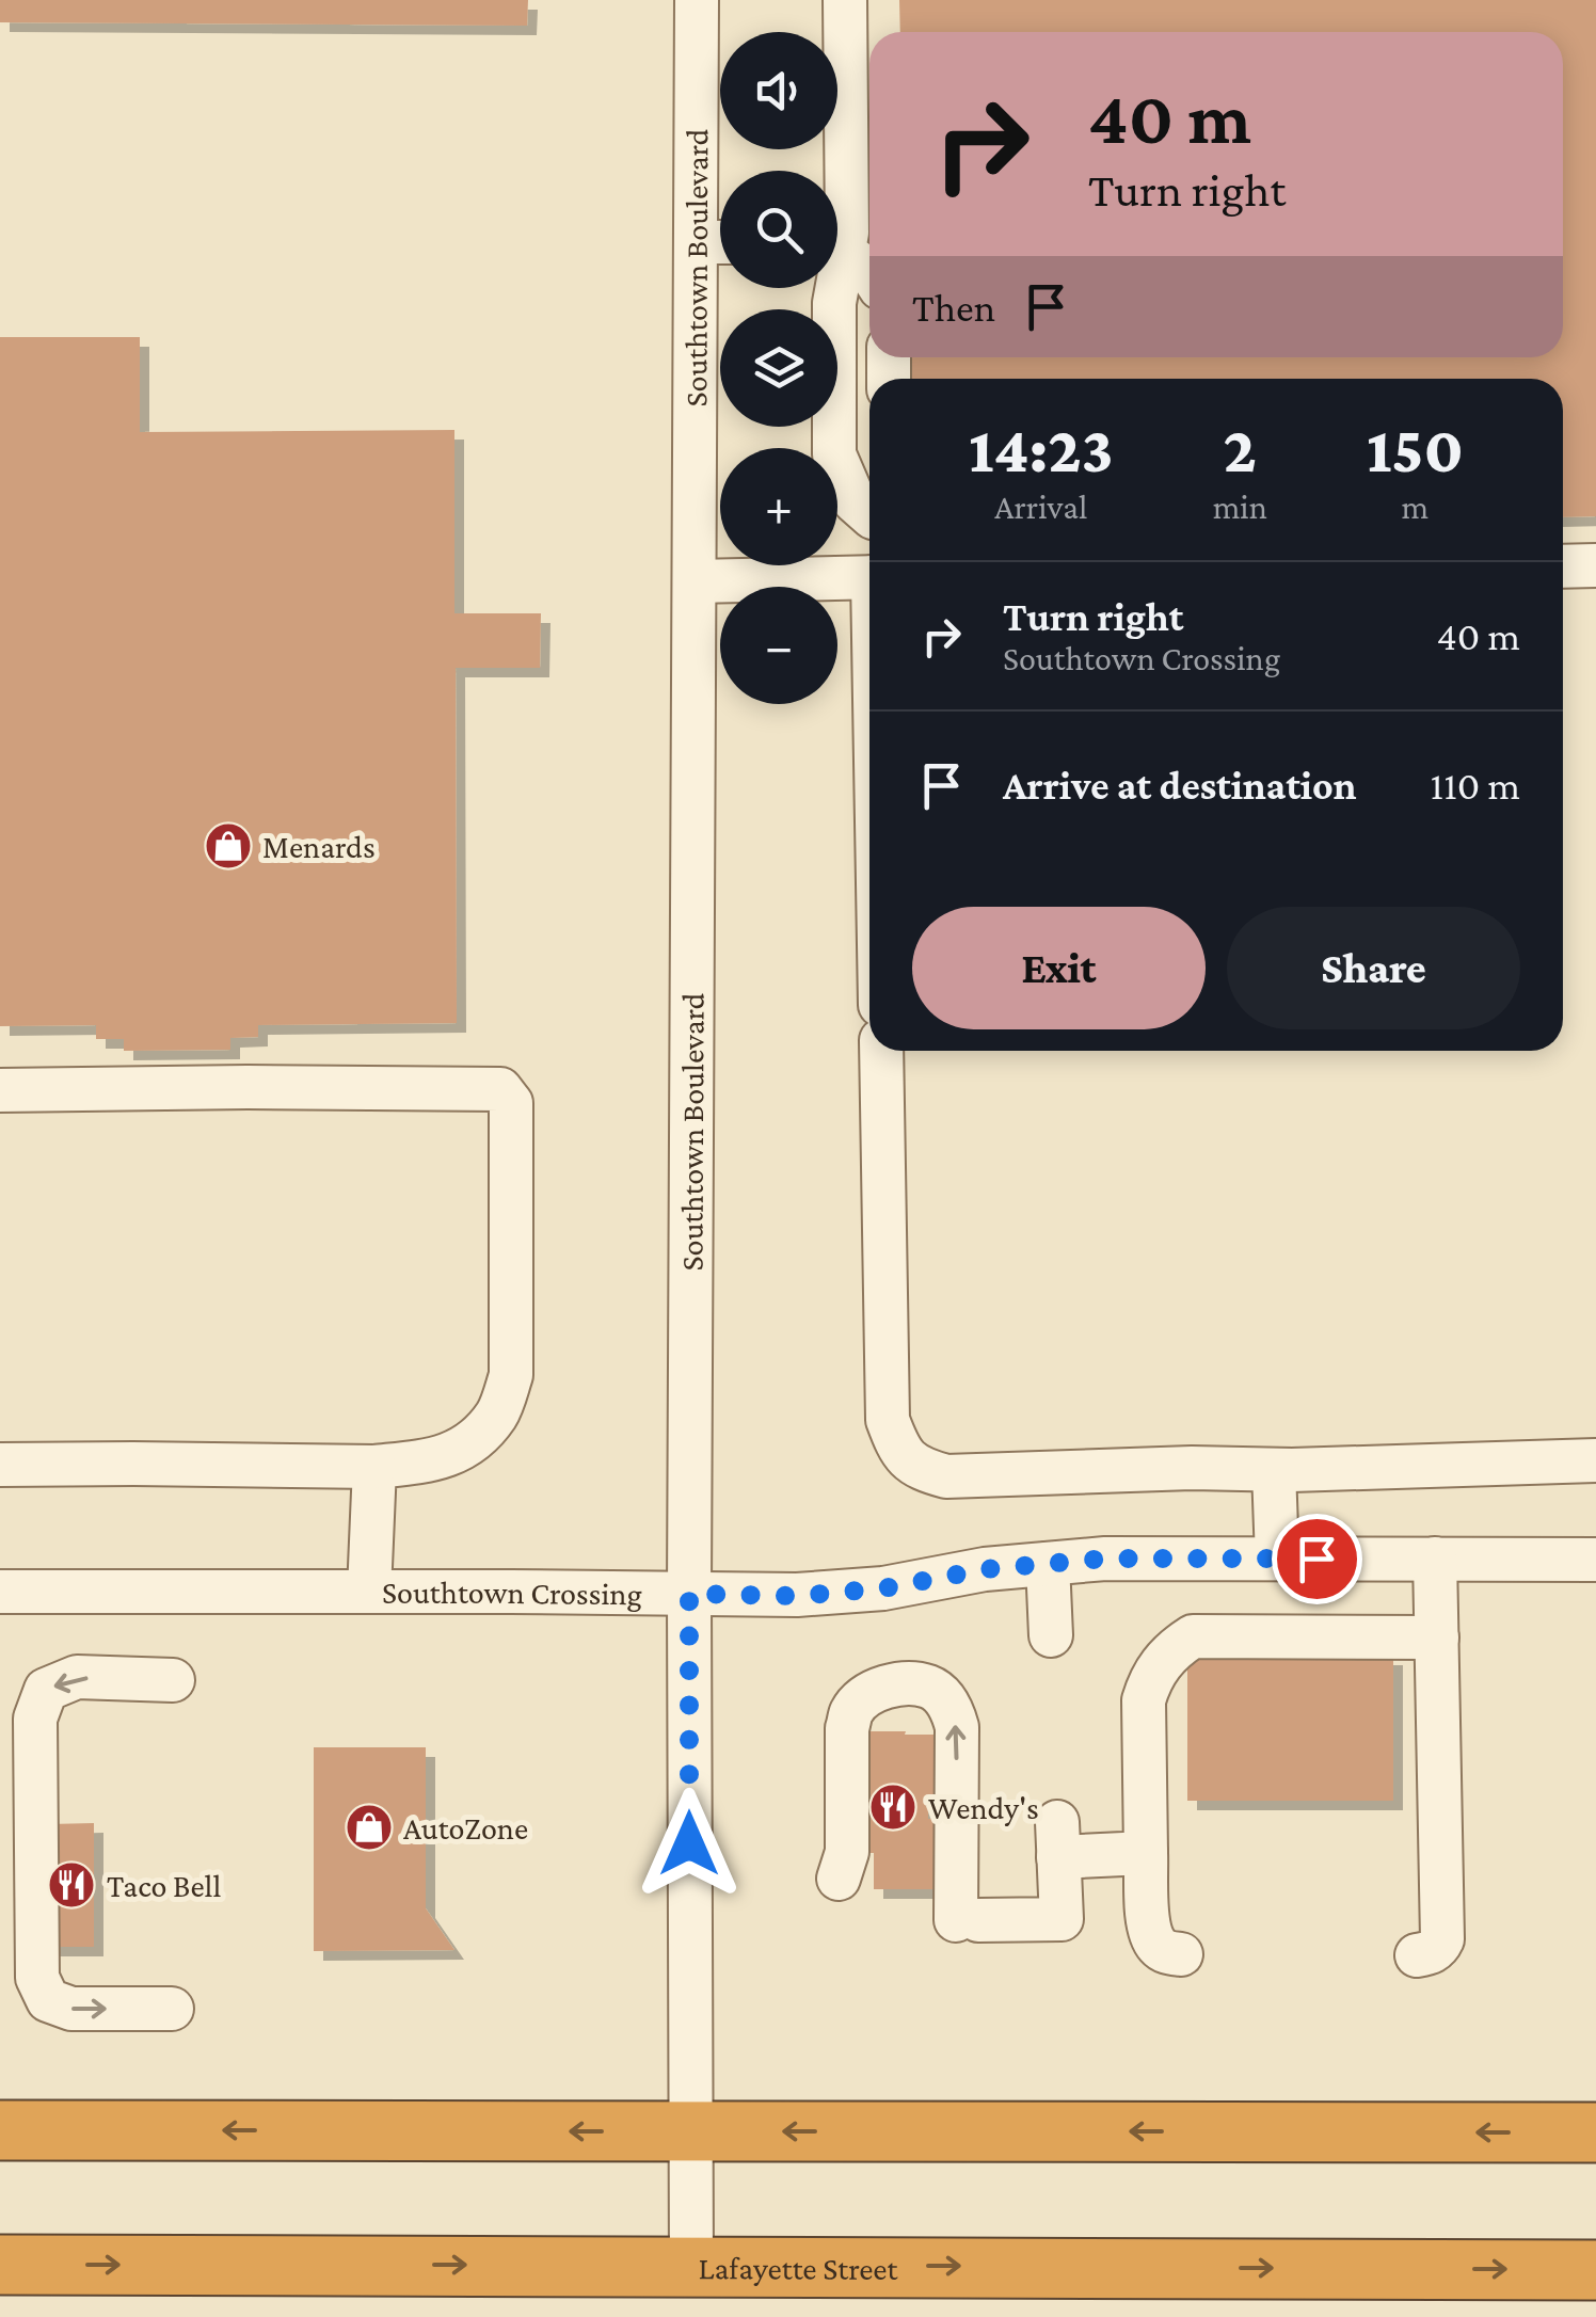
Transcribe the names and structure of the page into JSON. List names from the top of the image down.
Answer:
{
  "streets": {
    "highway": ["Lafayette Street"],
    "street": ["Southtown Boulevard", "Southtown Crossing"]
  },
  "crossings": [
    ["Southtown Boulevard", "Southtown Crossing"],
    ["Southtown Boulevard", "Lafayette Street"]
  ],
  "places": {
    "shop": ["Menards", "AutoZone"],
    "restaurant": ["Wendy's", "Taco Bell"]
  },
  "page": {
    "map_buttons": ["+", "−"],
    "turn": ["40 m", "Turn right"],
    "then": "Then",
    "eta": [
      "14:23",
      "Arrival",
      "2",
      "min",
      "150",
      "m"
    ],
    "list": [
      {
        "name": "Turn right",
        "note": "Southtown Crossing",
        "value": "40 m"
      },
      {
        "name": "Arrive at destination",
        "value": "110 m"
      }
    ],
    "buttons": ["Exit", "Share"]
  }
}
